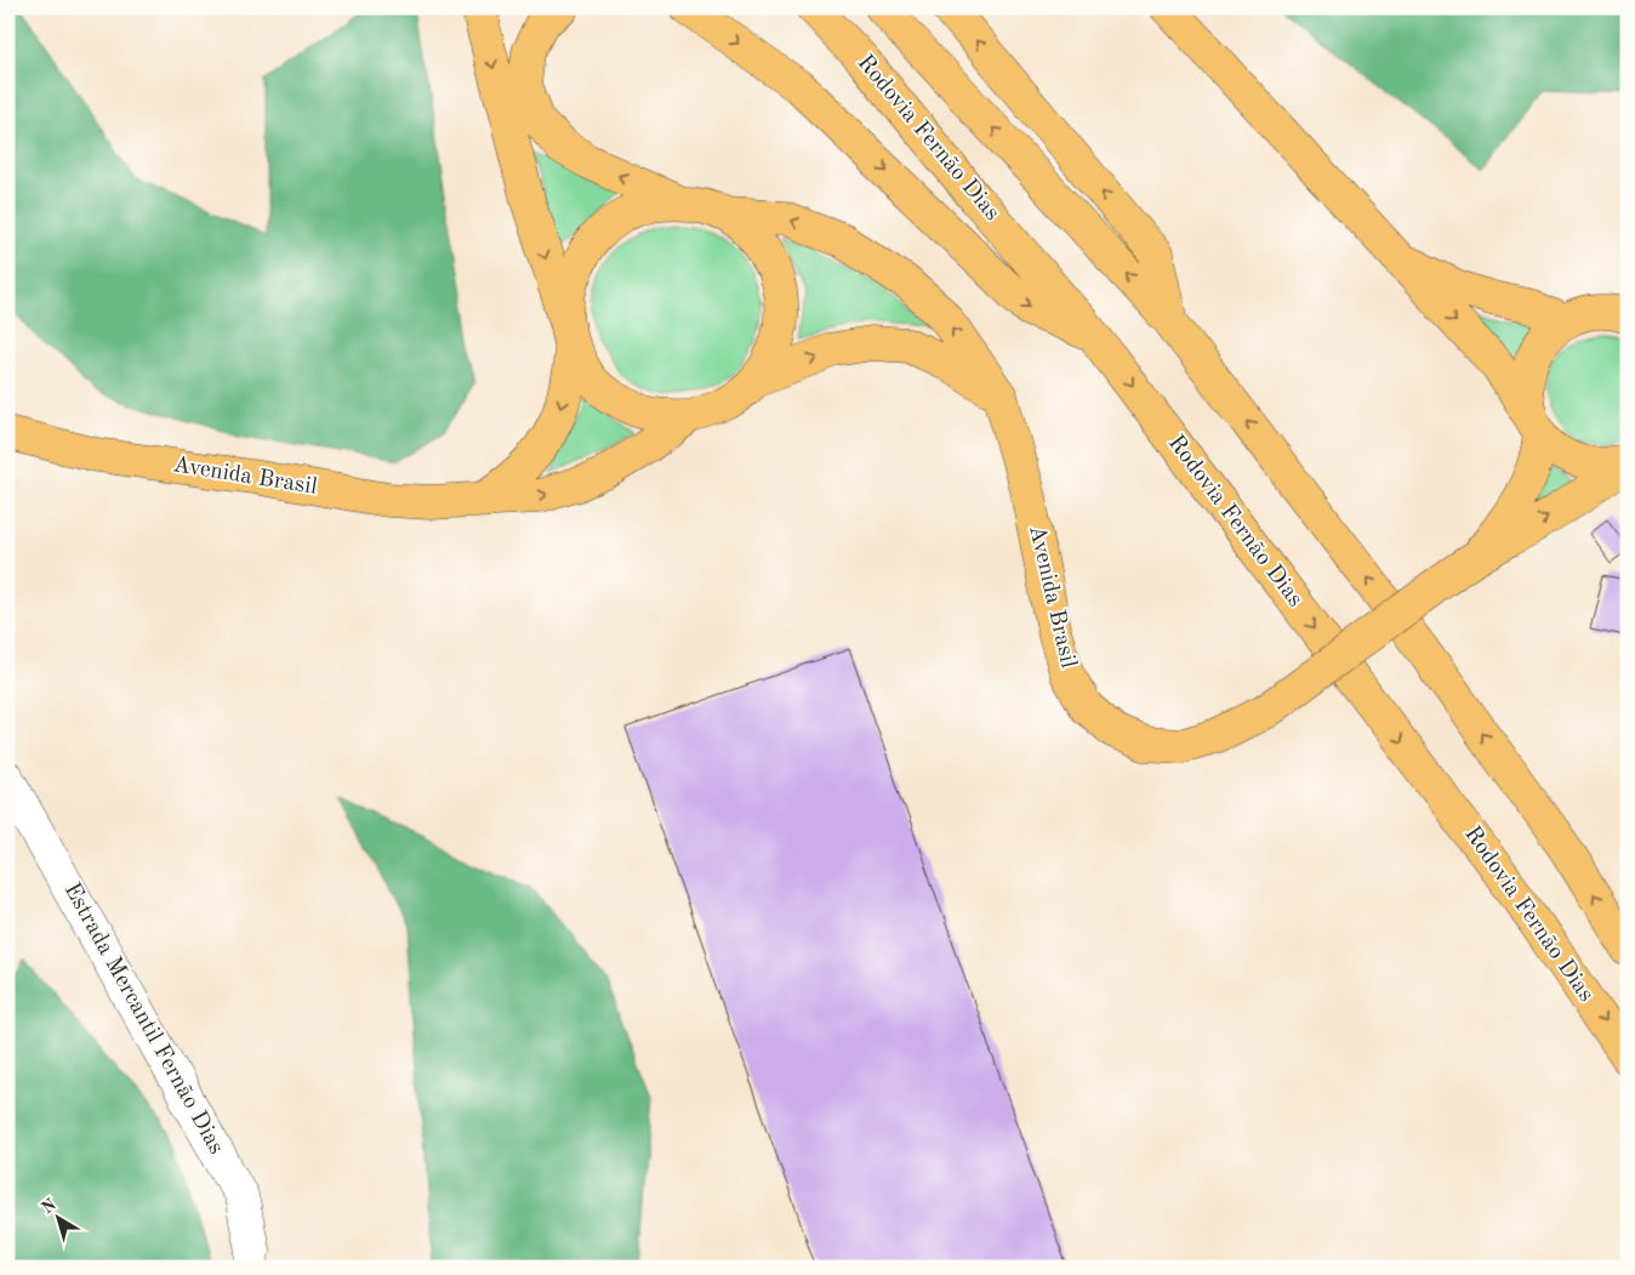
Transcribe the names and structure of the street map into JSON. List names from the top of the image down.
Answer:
{
  "streets": {
    "main road": ["Rodovia Fernão Dias", "Avenida Brasil"],
    "street": ["Estrada Mercantil Fernão Dias"]
  },
  "north": "top left"
}
